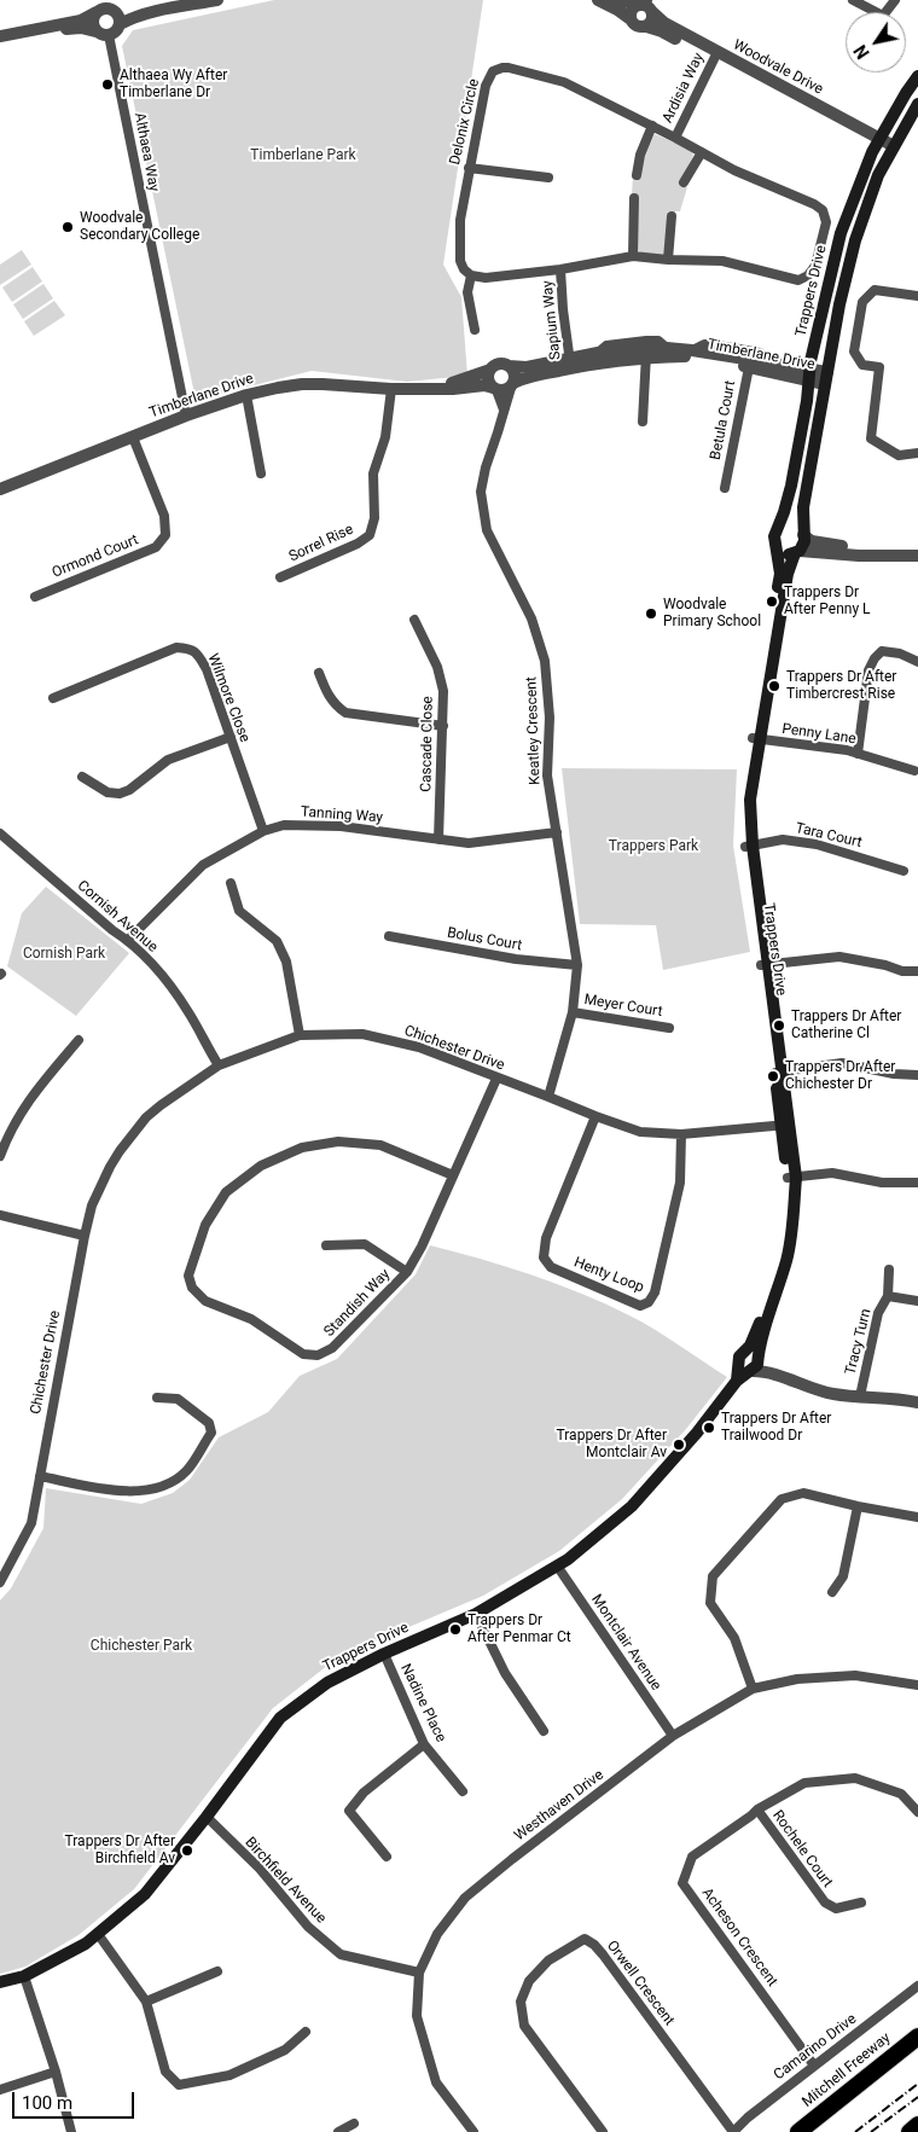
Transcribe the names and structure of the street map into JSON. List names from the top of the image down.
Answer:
{
  "streets": {
    "highway": ["Mitchell Freeway"],
    "main road": ["Trappers Drive"],
    "street": [
      "Woodvale Drive",
      "Ardisia Way",
      "Delonix Circle",
      "Althaea Way",
      "Sapium Way",
      "Timberlane Drive",
      "Betula Court",
      "Sorrel Rise",
      "Ormond Court",
      "Wilmore Close",
      "Keatley Crescent",
      "Penny Lane",
      "Cascade Close",
      "Tanning Way",
      "Tara Court",
      "Cornish Avenue",
      "Bolus Court",
      "Meyer Court",
      "Chichester Drive",
      "Henty Loop",
      "Standish Way",
      "Tracy Turn",
      "Montclair Avenue",
      "Nadine Place",
      "Westhaven Drive",
      "Rochele Court",
      "Birchfield Avenue",
      "Acheson Crescent",
      "Orwell Crescent",
      "Camarino Drive"
    ]
  },
  "crossings": [
    ["Woodvale Drive", "Ardisia Way"],
    ["Woodvale Drive", "Trappers Drive"],
    ["Ardisia Way", "Delonix Circle"],
    ["Delonix Circle", "Sapium Way"],
    ["Althaea Way", "Timberlane Drive"],
    ["Trappers Drive", "Timberlane Drive"],
    ["Trappers Drive", "Penny Lane"],
    ["Trappers Drive", "Tara Court"],
    ["Trappers Drive", "Chichester Drive"],
    ["Trappers Drive", "Montclair Avenue"],
    ["Trappers Drive", "Nadine Place"],
    ["Trappers Drive", "Birchfield Avenue"],
    ["Sapium Way", "Timberlane Drive"],
    ["Timberlane Drive", "Betula Court"],
    ["Timberlane Drive", "Sorrel Rise"],
    ["Timberlane Drive", "Ormond Court"],
    ["Timberlane Drive", "Keatley Crescent"],
    ["Wilmore Close", "Tanning Way"],
    ["Keatley Crescent", "Tanning Way"],
    ["Keatley Crescent", "Bolus Court"],
    ["Keatley Crescent", "Meyer Court"],
    ["Keatley Crescent", "Chichester Drive"],
    ["Cascade Close", "Tanning Way"],
    ["Tanning Way", "Cornish Avenue"],
    ["Cornish Avenue", "Chichester Drive"],
    ["Chichester Drive", "Henty Loop"],
    ["Chichester Drive", "Standish Way"],
    ["Montclair Avenue", "Westhaven Drive"],
    ["Westhaven Drive", "Birchfield Avenue"],
    ["Rochele Court", "Acheson Crescent"],
    ["Acheson Crescent", "Camarino Drive"],
    ["Orwell Crescent", "Camarino Drive"]
  ],
  "parks": [
    "Timberlane Park",
    "Trappers Park",
    "Cornish Park",
    "Chichester Park"
  ],
  "places": [
    "Althaea Wy After Timberlane Dr",
    "Woodvale Secondary College",
    "Trappers Dr After Penny L",
    "Woodvale Primary School",
    "Trappers Dr After Timbercrest Rise",
    "Trappers Dr After Catherine Cl",
    "Trappers Dr After Chichester Dr",
    "Trappers Dr After Trailwood Dr",
    "Trappers Dr After Montclair Av",
    "Trappers Dr After Penmar Ct",
    "Trappers Dr After Birchfield Av"
  ],
  "scale_bar": "100 m",
  "north": "bottom left"
}
